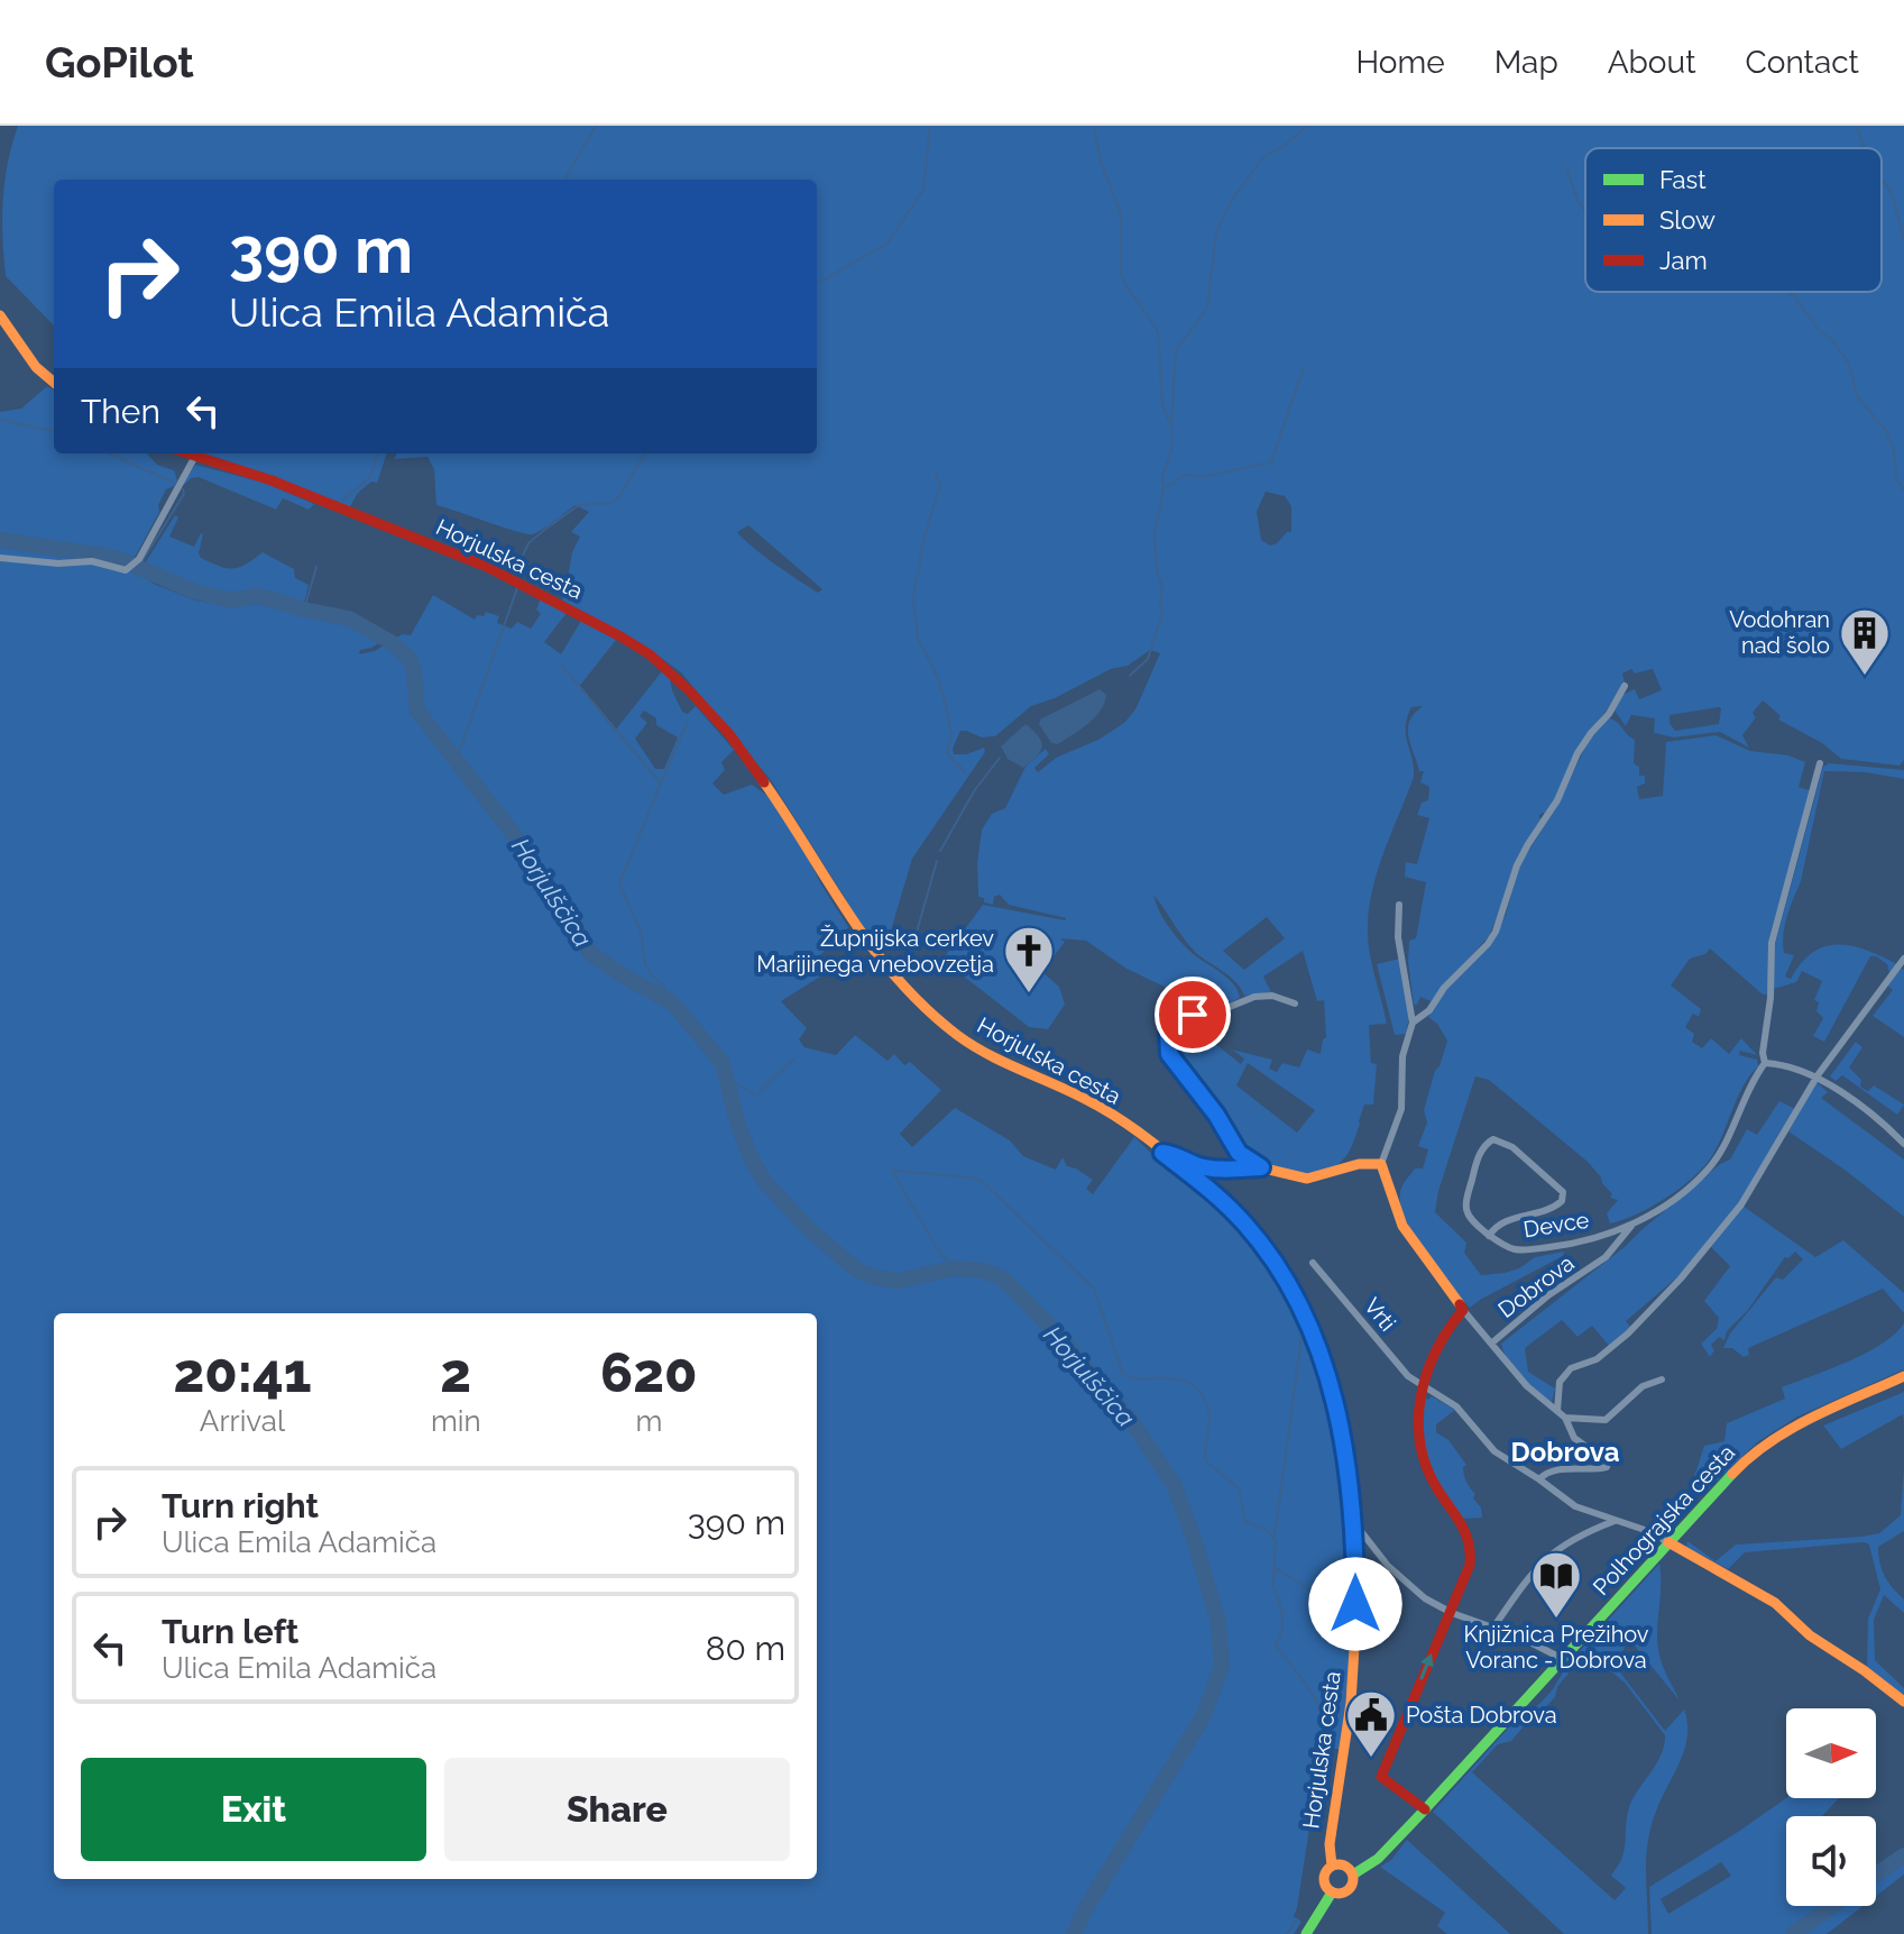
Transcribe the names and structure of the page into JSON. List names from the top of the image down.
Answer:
{
  "streets": {
    "street": [
      "Horjulska cesta",
      "Devce",
      "Dobrova",
      "Vrti",
      "Polhograjska cesta"
    ]
  },
  "crossings": [
    ["Horjulska cesta", "Polhograjska cesta"],
    ["Devce", "Dobrova"]
  ],
  "districts": ["Dobrova"],
  "water": ["Horjulščica"],
  "places": {
    "building": ["Vodohran nad šolo"],
    "church": ["Župnijska cerkev Marijinega vnebovzetja"],
    "library": ["Knjižnica Prežihov Voranc - Dobrova"],
    "public building": ["Pošta Dobrova"]
  },
  "legend": ["Fast", "Slow", "Jam"],
  "north": "right",
  "page": {
    "header": "GoPilot",
    "nav": [
      "Home",
      "Map",
      "About",
      "Contact"
    ],
    "turn": ["390 m", "Ulica Emila Adamiča"],
    "then": "Then",
    "eta": [
      "20:41",
      "Arrival",
      "2",
      "min",
      "620",
      "m"
    ],
    "list": [
      {
        "name": "Turn right",
        "note": "Ulica Emila Adamiča",
        "value": "390 m"
      },
      {
        "name": "Turn left",
        "note": "Ulica Emila Adamiča",
        "value": "80 m"
      }
    ],
    "buttons": ["Exit", "Share"]
  }
}
